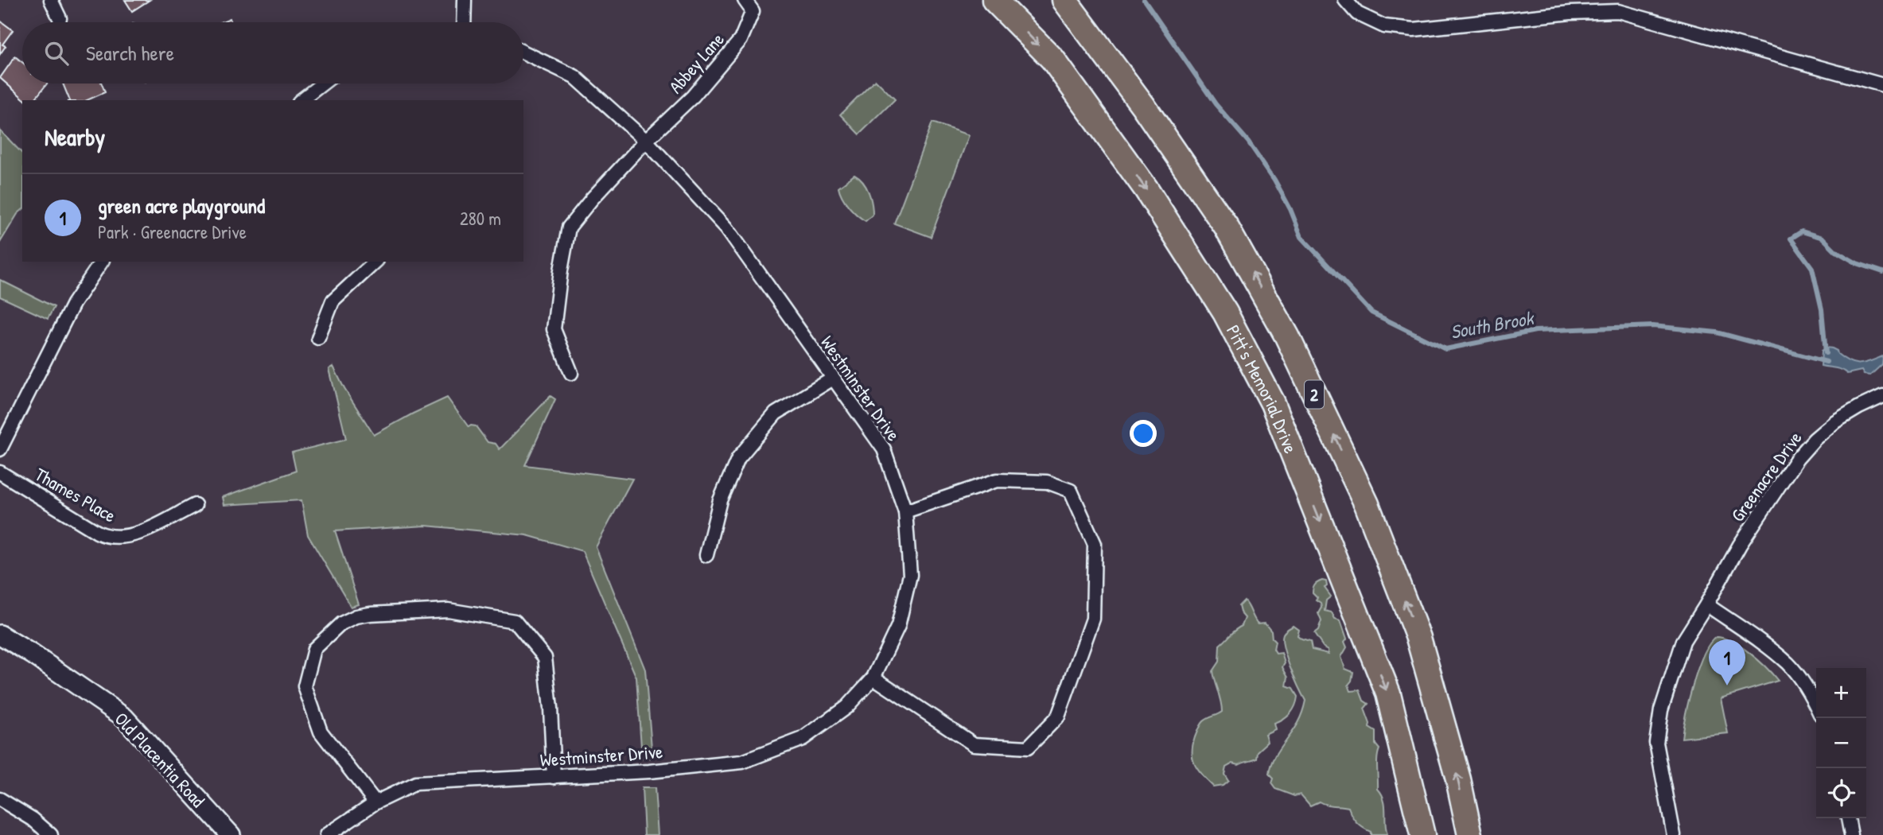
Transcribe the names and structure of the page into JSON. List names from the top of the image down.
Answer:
{
  "streets": {
    "highway": ["Pitt's Memorial Drive", "2"],
    "main road": ["Old Placentia Road"],
    "street": [
      "Abbey Lane",
      "Westminster Drive",
      "Greenacre Drive",
      "Thames Place"
    ]
  },
  "crossings": [
    ["Abbey Lane", "Westminster Drive"]
  ],
  "water": ["South Brook"],
  "page": {
    "search": "Search here",
    "heading": "Nearby",
    "list": [
      {
        "mark": "1",
        "name": "green acre playground",
        "note": "Park · Greenacre Drive",
        "value": "280 m"
      }
    ],
    "pins": "1",
    "map_buttons": ["+", "−"]
  }
}
